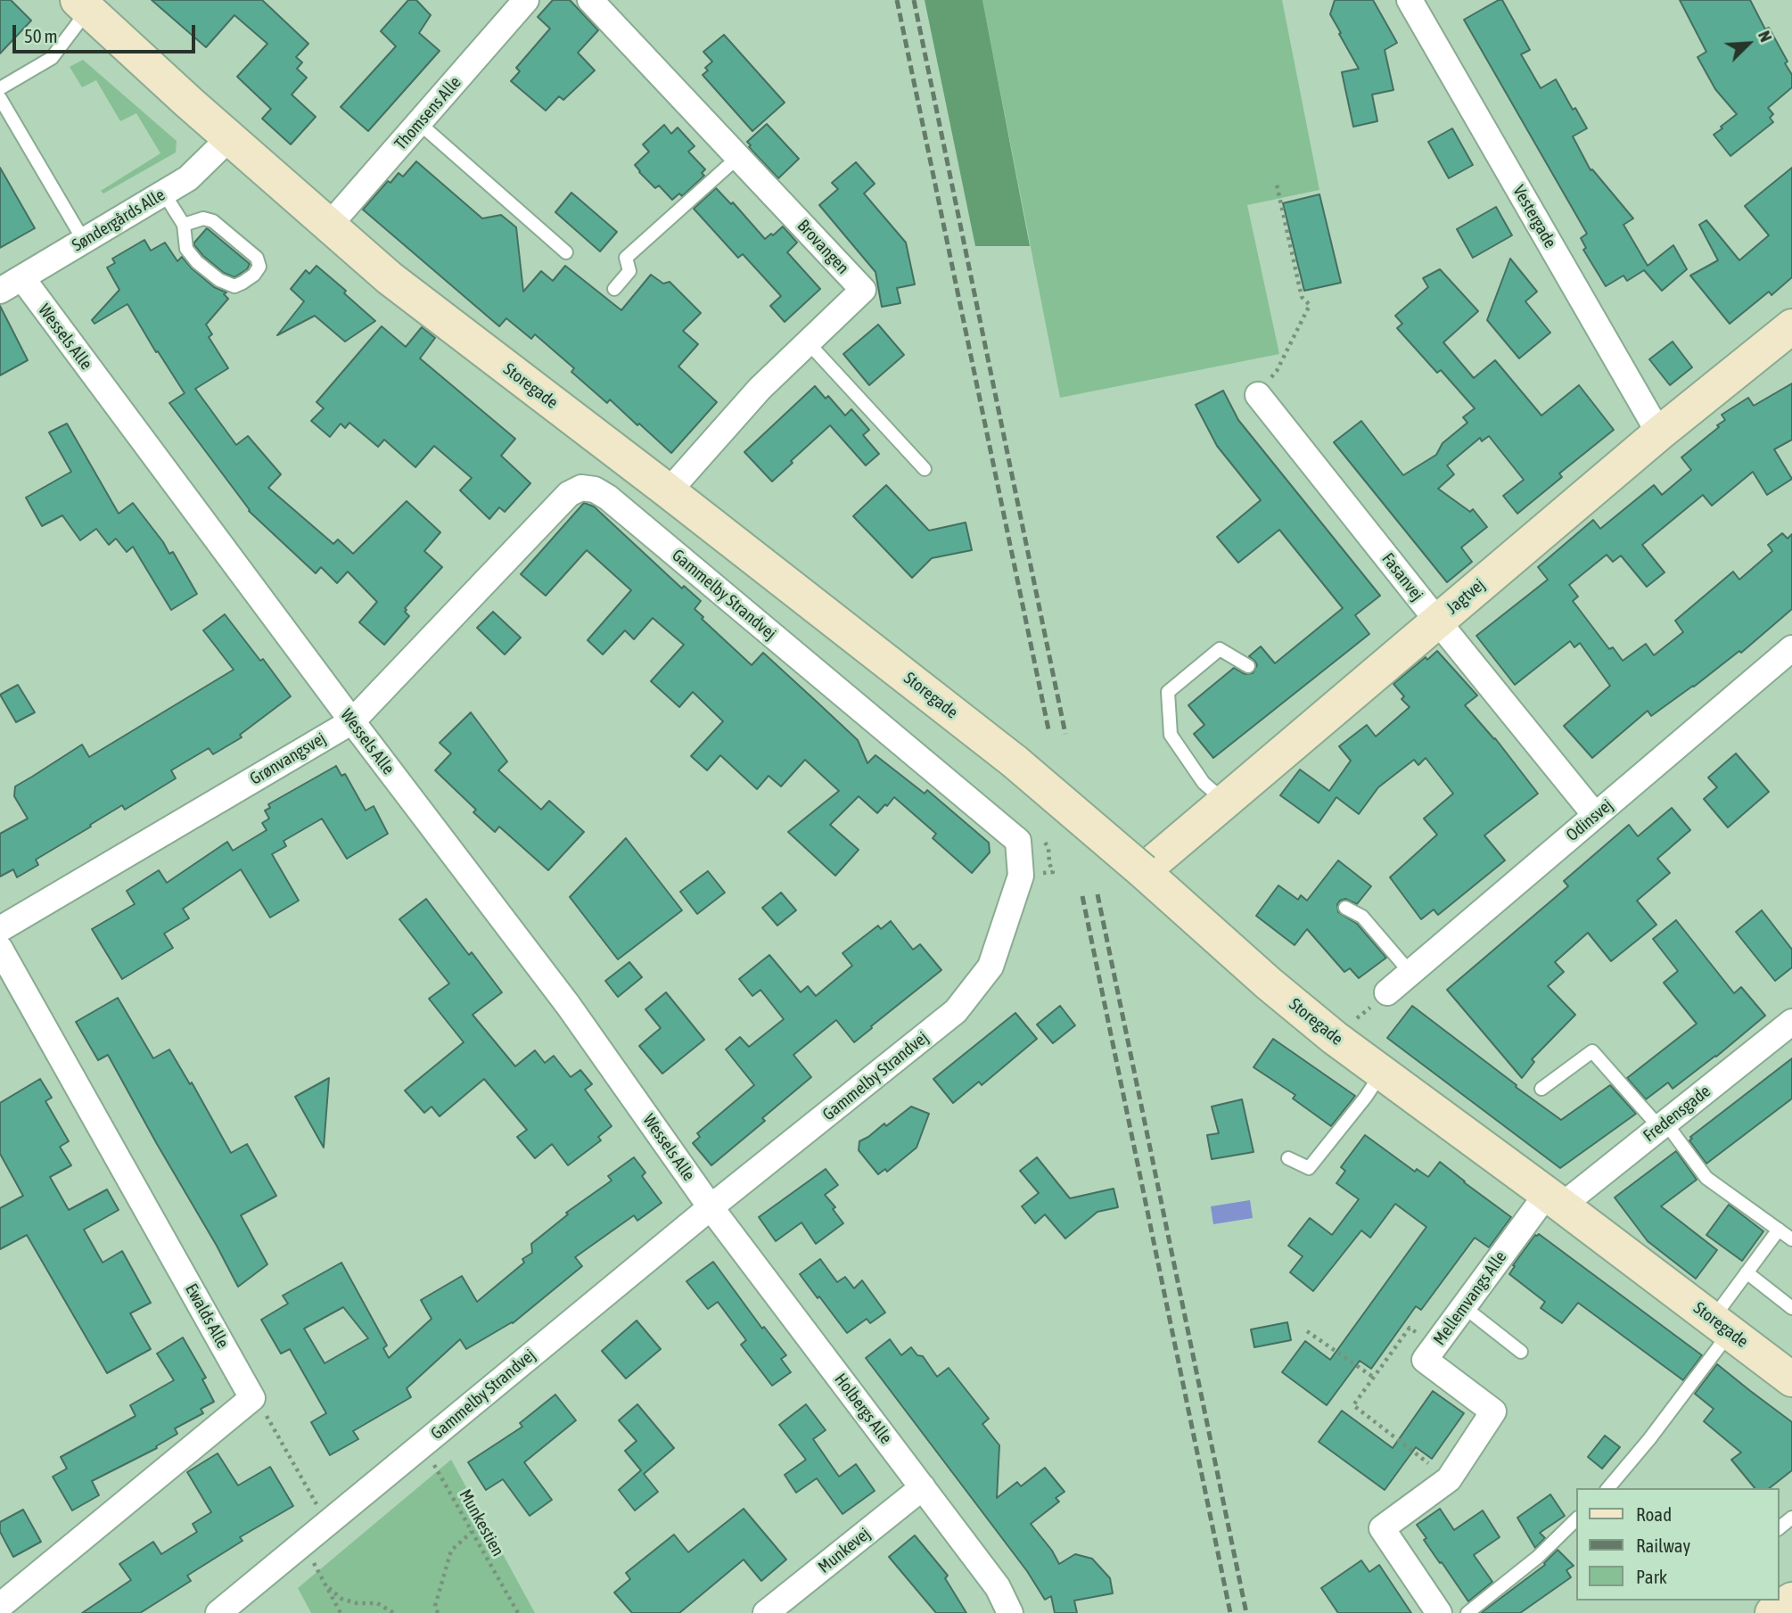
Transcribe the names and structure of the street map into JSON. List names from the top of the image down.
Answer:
{
  "streets": {
    "street": [
      "Thomsens Alle",
      "Vestergade",
      "Søndergårds Alle",
      "Brovangen",
      "Wessels Alle",
      "Storegade",
      "Fasanvej",
      "Gammelby Strandvej",
      "Jagtvej",
      "Grønvangsvej",
      "Odinsvej",
      "Fredensgade",
      "Mellemvangs Alle",
      "Ewalds Alle",
      "Holbergs Alle",
      "Munkevej"
    ],
    "path": ["Munkestien"]
  },
  "crossings": [
    ["Thomsens Alle", "Storegade"],
    ["Vestergade", "Jagtvej"],
    ["Søndergårds Alle", "Wessels Alle"],
    ["Søndergårds Alle", "Storegade"],
    ["Brovangen", "Storegade"],
    ["Wessels Alle", "Gammelby Strandvej"],
    ["Wessels Alle", "Grønvangsvej"],
    ["Wessels Alle", "Holbergs Alle"],
    ["Storegade", "Jagtvej"],
    ["Storegade", "Fredensgade"],
    ["Storegade", "Mellemvangs Alle"],
    ["Fasanvej", "Jagtvej"],
    ["Fasanvej", "Odinsvej"],
    ["Gammelby Strandvej", "Grønvangsvej"],
    ["Gammelby Strandvej", "Holbergs Alle"],
    ["Gammelby Strandvej", "Munkestien"],
    ["Fredensgade", "Mellemvangs Alle"],
    ["Holbergs Alle", "Munkevej"]
  ],
  "legend": ["Road", "Railway", "Park"],
  "scale_bar": "50 m",
  "north": "top right"
}
